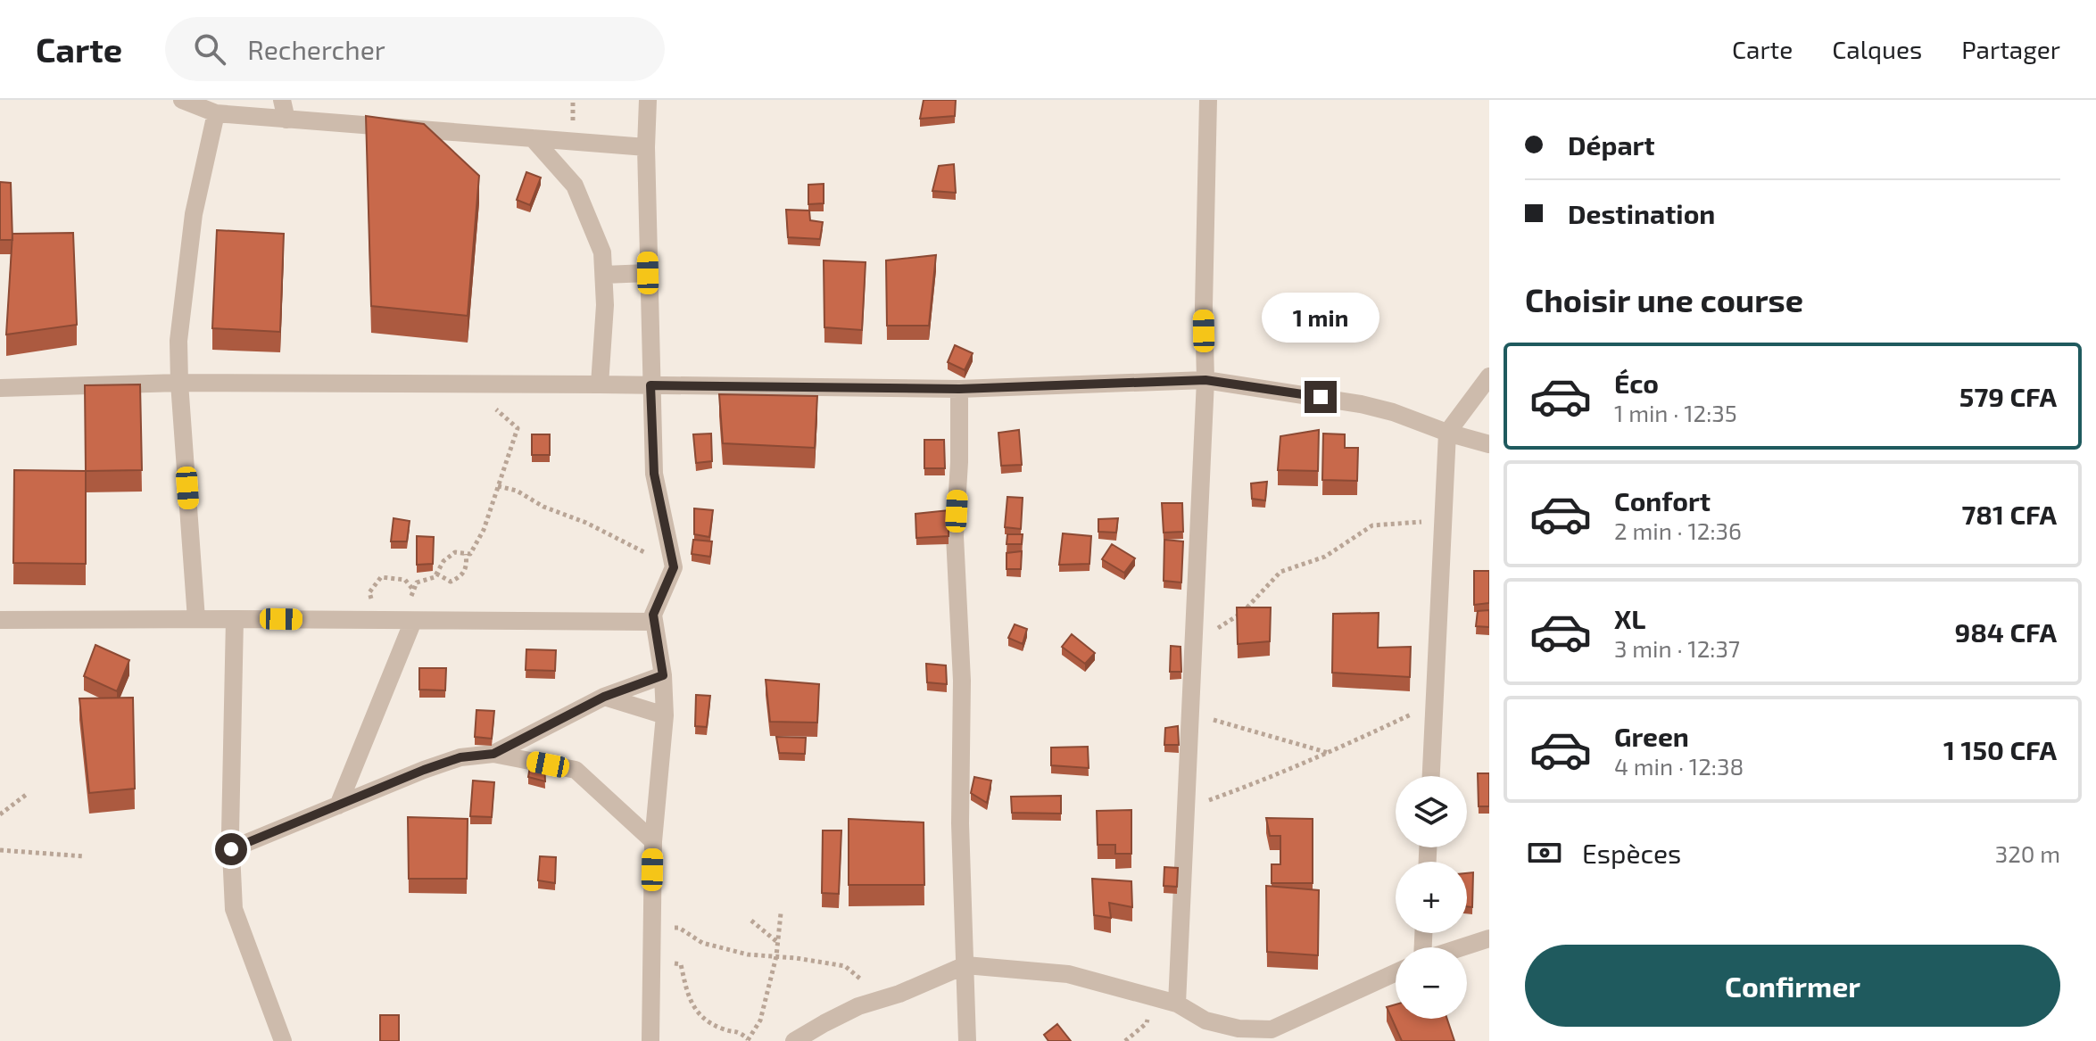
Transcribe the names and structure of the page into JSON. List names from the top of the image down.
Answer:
{
  "page": {
    "header": "Carte",
    "search": "Rechercher",
    "nav": ["Carte", "Calques", "Partager"],
    "banner": ["Départ", "Destination"],
    "heading": "Choisir une course",
    "bubble": "1 min",
    "list": [
      {
        "name": "Éco",
        "note": "1 min · 12:35",
        "value": "579 CFA"
      },
      {
        "name": "Confort",
        "note": "2 min · 12:36",
        "value": "781 CFA"
      },
      {
        "name": "XL",
        "note": "3 min · 12:37",
        "value": "984 CFA"
      },
      {
        "name": "Green",
        "note": "4 min · 12:38",
        "value": "1 150 CFA"
      }
    ],
    "map_buttons": ["+", "−"],
    "pay": ["Espèces", "320 m"],
    "buttons": "Confirmer"
  }
}
